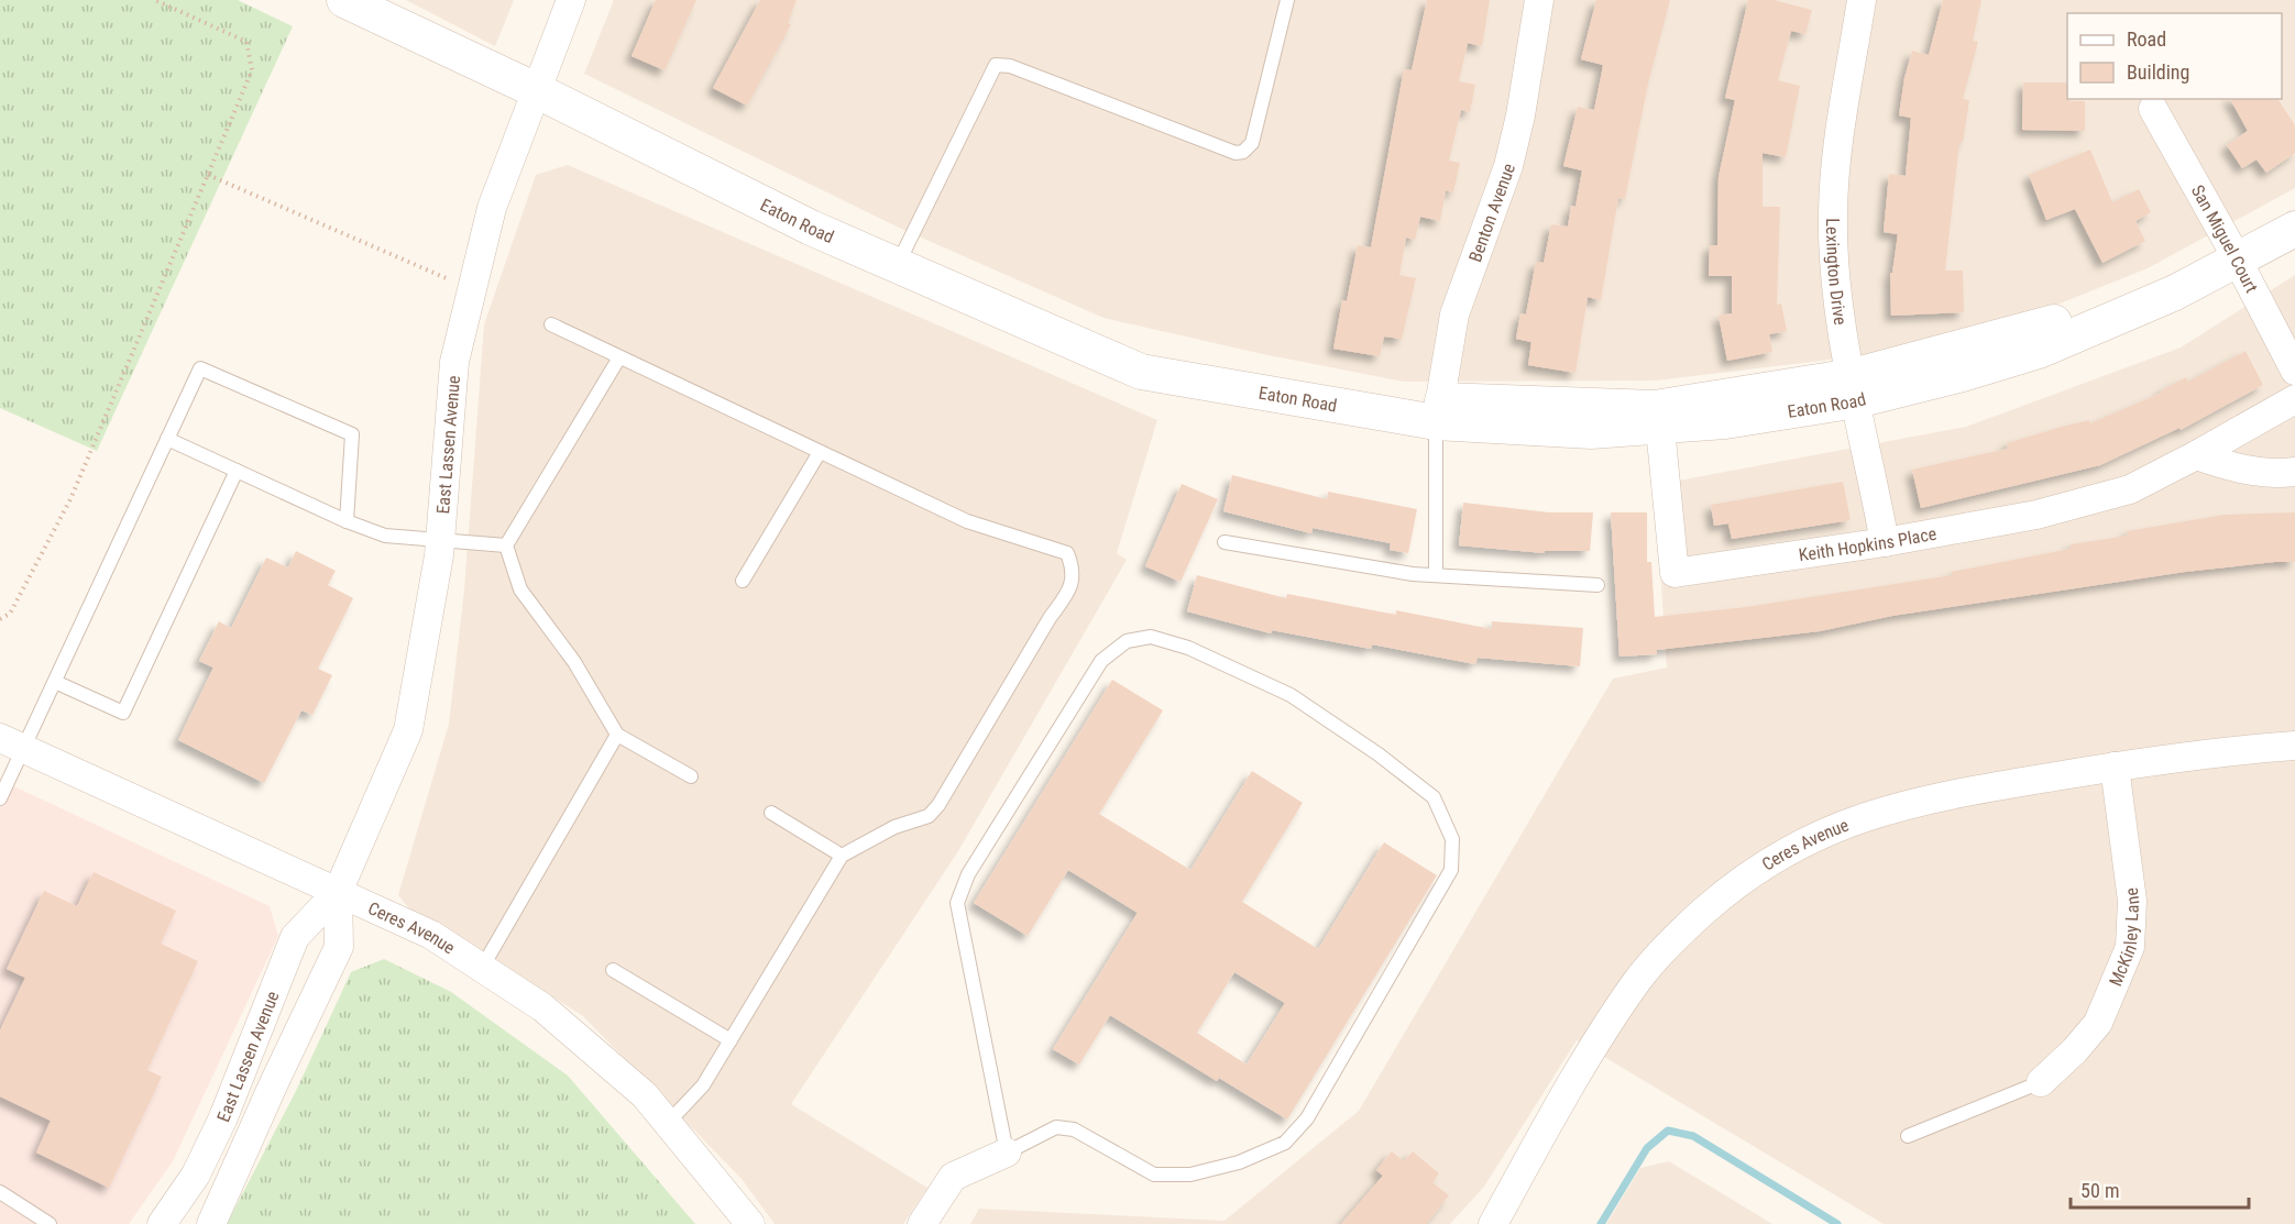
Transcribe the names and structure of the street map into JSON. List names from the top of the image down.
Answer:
{
  "streets": {
    "street": [
      "Benton Avenue",
      "Eaton Road",
      "San Miguel Court",
      "Lexington Drive",
      "East Lassen Avenue",
      "Keith Hopkins Place",
      "Ceres Avenue",
      "McKinley Lane"
    ]
  },
  "crossings": [
    ["Benton Avenue", "Eaton Road"],
    ["Eaton Road", "San Miguel Court"],
    ["Eaton Road", "Lexington Drive"],
    ["Eaton Road", "East Lassen Avenue"],
    ["Eaton Road", "Keith Hopkins Place"],
    ["Lexington Drive", "Keith Hopkins Place"],
    ["East Lassen Avenue", "Ceres Avenue"],
    ["Ceres Avenue", "McKinley Lane"]
  ],
  "legend": ["Road", "Building"],
  "scale_bar": "50 m"
}
